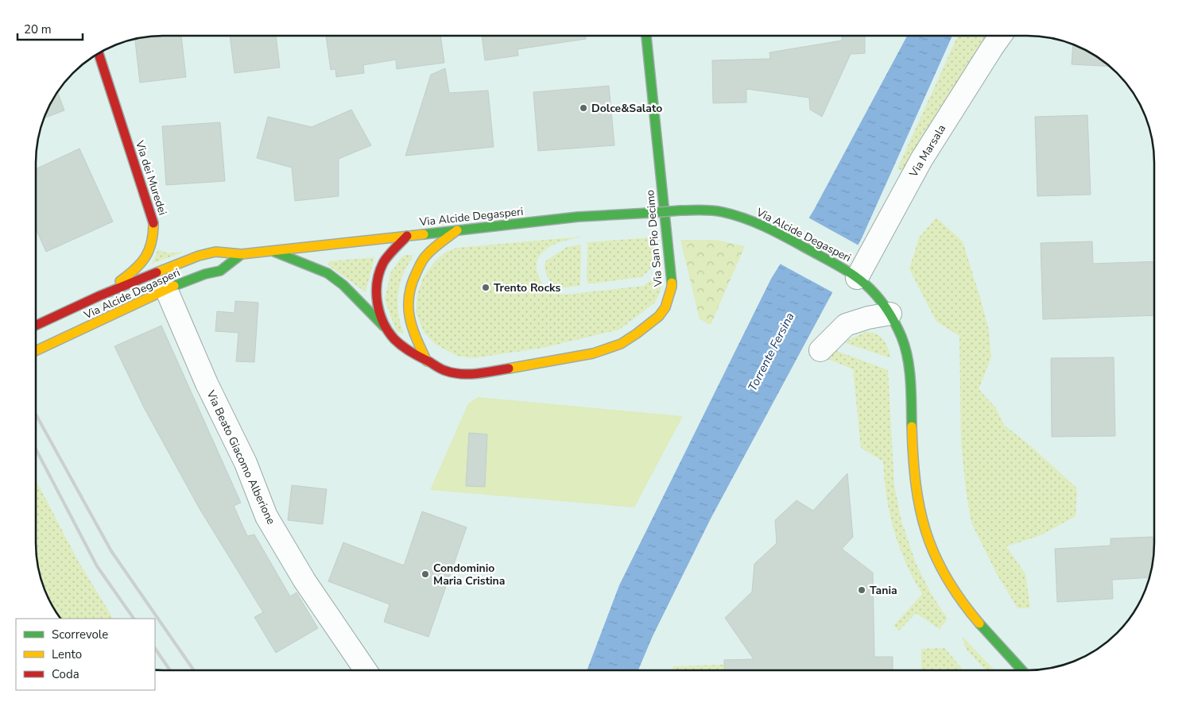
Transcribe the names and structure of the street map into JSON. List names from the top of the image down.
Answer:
{
  "streets": {
    "street": [
      "Via Marsala",
      "Via dei Muredei",
      "Via Alcide Degasperi",
      "Via San Pio Decimo",
      "Via Beato Giacomo Alberione"
    ]
  },
  "crossings": [
    ["Via Marsala", "Via Alcide Degasperi"],
    ["Via dei Muredei", "Via Alcide Degasperi"],
    ["Via Alcide Degasperi", "Via San Pio Decimo"],
    ["Via Alcide Degasperi", "Via Beato Giacomo Alberione"]
  ],
  "water": ["Torrente Fersina"],
  "places": [
    "Dolce&Salato",
    "Trento Rocks",
    "Condominio Maria Cristina",
    "Tania"
  ],
  "legend": ["Scorrevole", "Lento", "Coda"],
  "scale_bar": "20 m"
}
